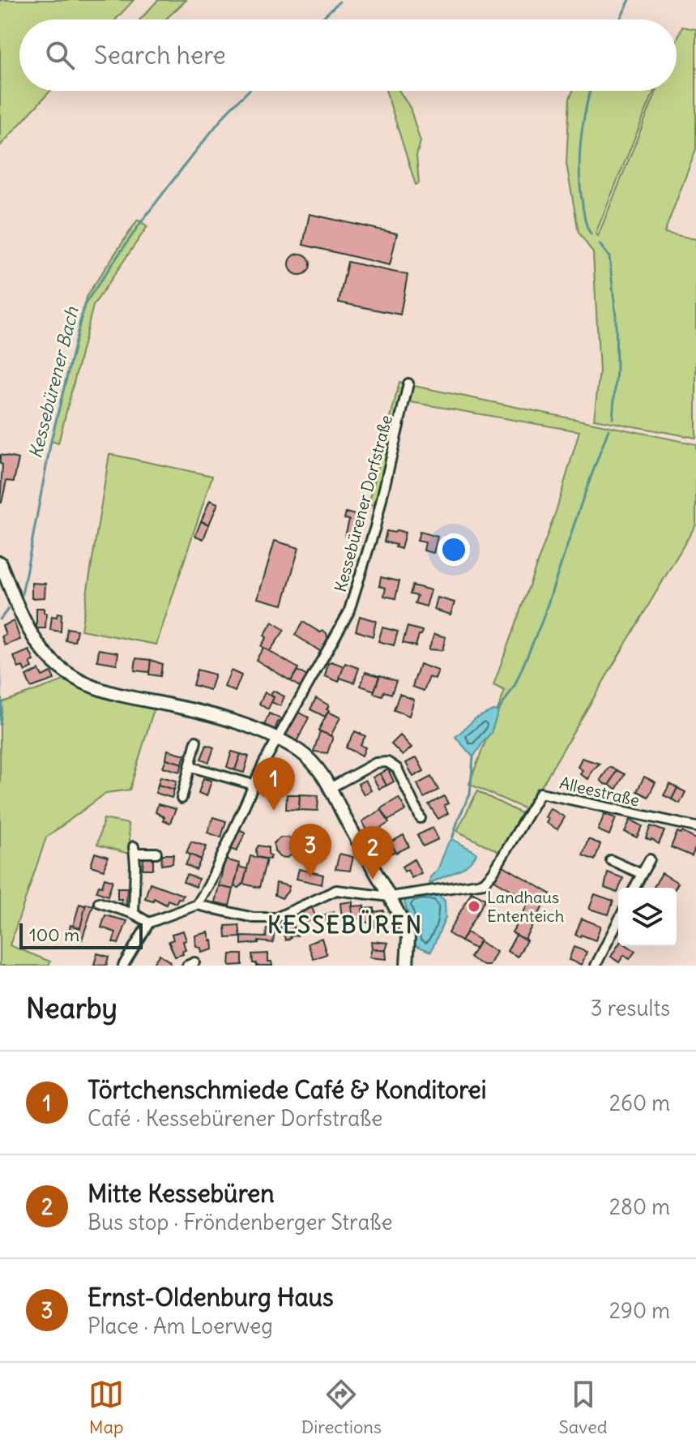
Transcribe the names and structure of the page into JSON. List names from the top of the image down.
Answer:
{
  "streets": {
    "street": ["Kessebürener Dorfstraße", "Alleestraße"]
  },
  "districts": ["KESSEBÜREN"],
  "water": ["Kessebürener Bach"],
  "places": ["Landhaus Ententeich"],
  "scale_bar": "100 m",
  "page": {
    "search": "Search here",
    "pins": ["1", "3", "2"],
    "scale": "100 m",
    "heading": ["Nearby", "3 results"],
    "list": [
      {
        "mark": "1",
        "name": "Törtchenschmiede Café & Konditorei",
        "note": "Café · Kessebürener Dorfstraße",
        "value": "260 m"
      },
      {
        "mark": "2",
        "name": "Mitte Kessebüren",
        "note": "Bus stop · Fröndenberger Straße",
        "value": "280 m"
      },
      {
        "mark": "3",
        "name": "Ernst-Oldenburg Haus",
        "note": "Place · Am Loerweg",
        "value": "290 m"
      }
    ],
    "nav": ["Map", "Directions", "Saved"]
  }
}
